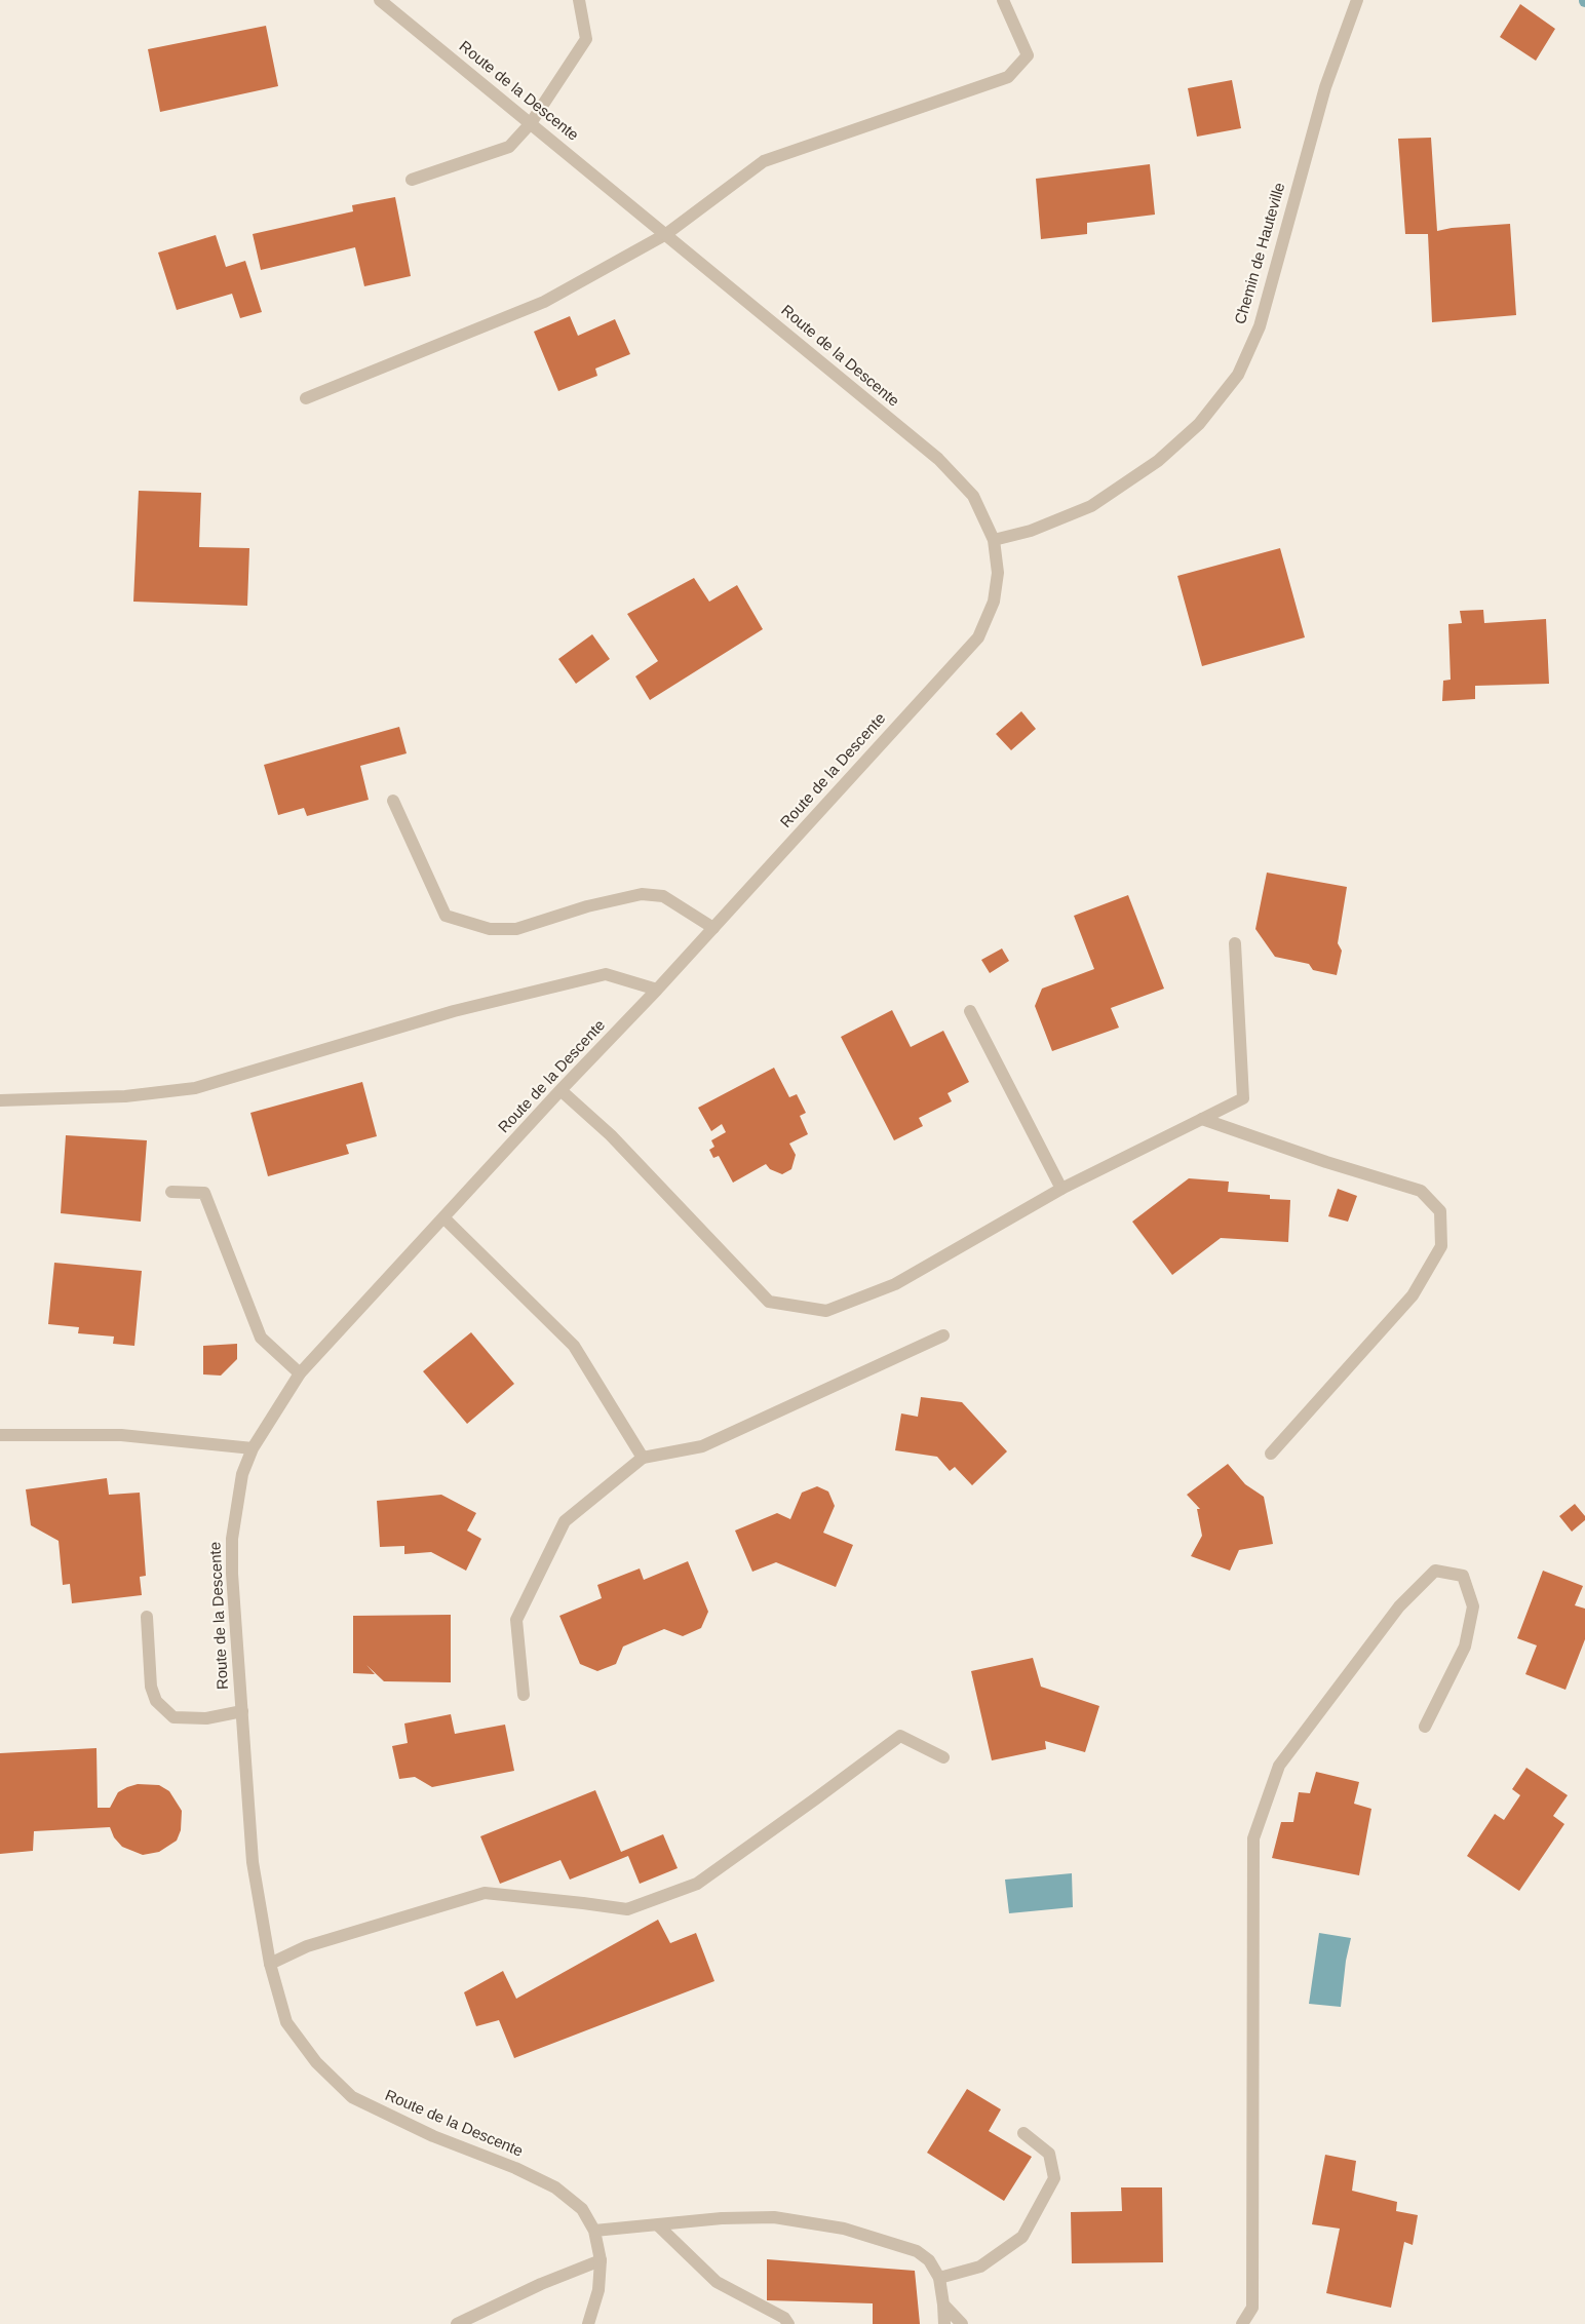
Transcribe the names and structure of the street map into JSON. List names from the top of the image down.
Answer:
{
  "streets": {
    "street": ["Route de la Descente", "Chemin de Hauteville"]
  },
  "crossings": [
    ["Route de la Descente", "Chemin de Hauteville"]
  ]
}
